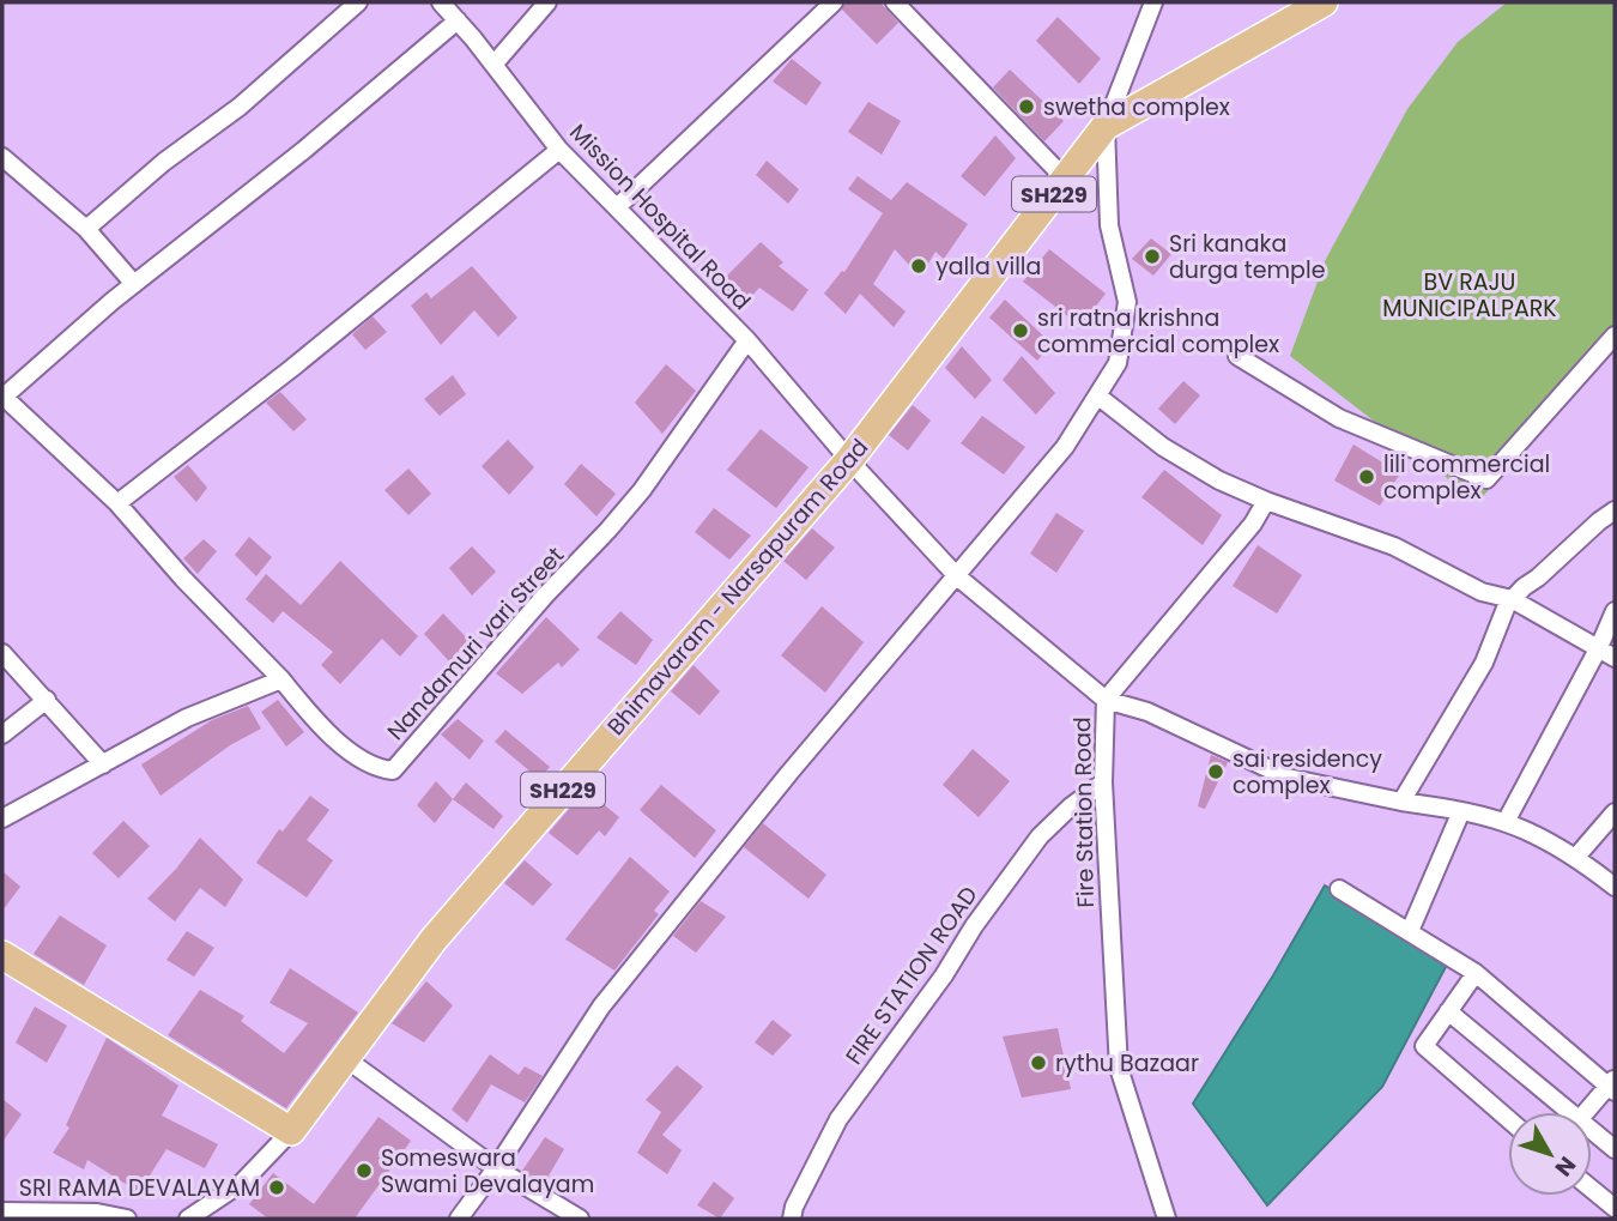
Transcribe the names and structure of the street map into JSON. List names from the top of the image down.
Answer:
{
  "streets": {
    "main road": ["SH229", "Bhimavaram - Narsapuram Road"],
    "street": [
      "Mission Hospital Road",
      "Nandamuri vari Street",
      "Fire Station Road",
      "FIRE STATION ROAD"
    ]
  },
  "crossings": [
    ["Mission Hospital Road", "Bhimavaram - Narsapuram Road"],
    ["Mission Hospital Road", "Nandamuri vari Street"],
    ["Mission Hospital Road", "Fire Station Road"],
    ["Bhimavaram - Narsapuram Road", "Fire Station Road"],
    ["Fire Station Road", "FIRE STATION ROAD"]
  ],
  "parks": ["BV RAJU MUNICIPALPARK"],
  "places": [
    "swetha complex",
    "Sri kanaka durga temple",
    "yalla villa",
    "sri ratna krishna commercial complex",
    "lili commercial complex",
    "sai residency complex",
    "rythu Bazaar",
    "Someswara Swami Devalayam",
    "SRI RAMA DEVALAYAM"
  ],
  "north": "bottom right"
}
